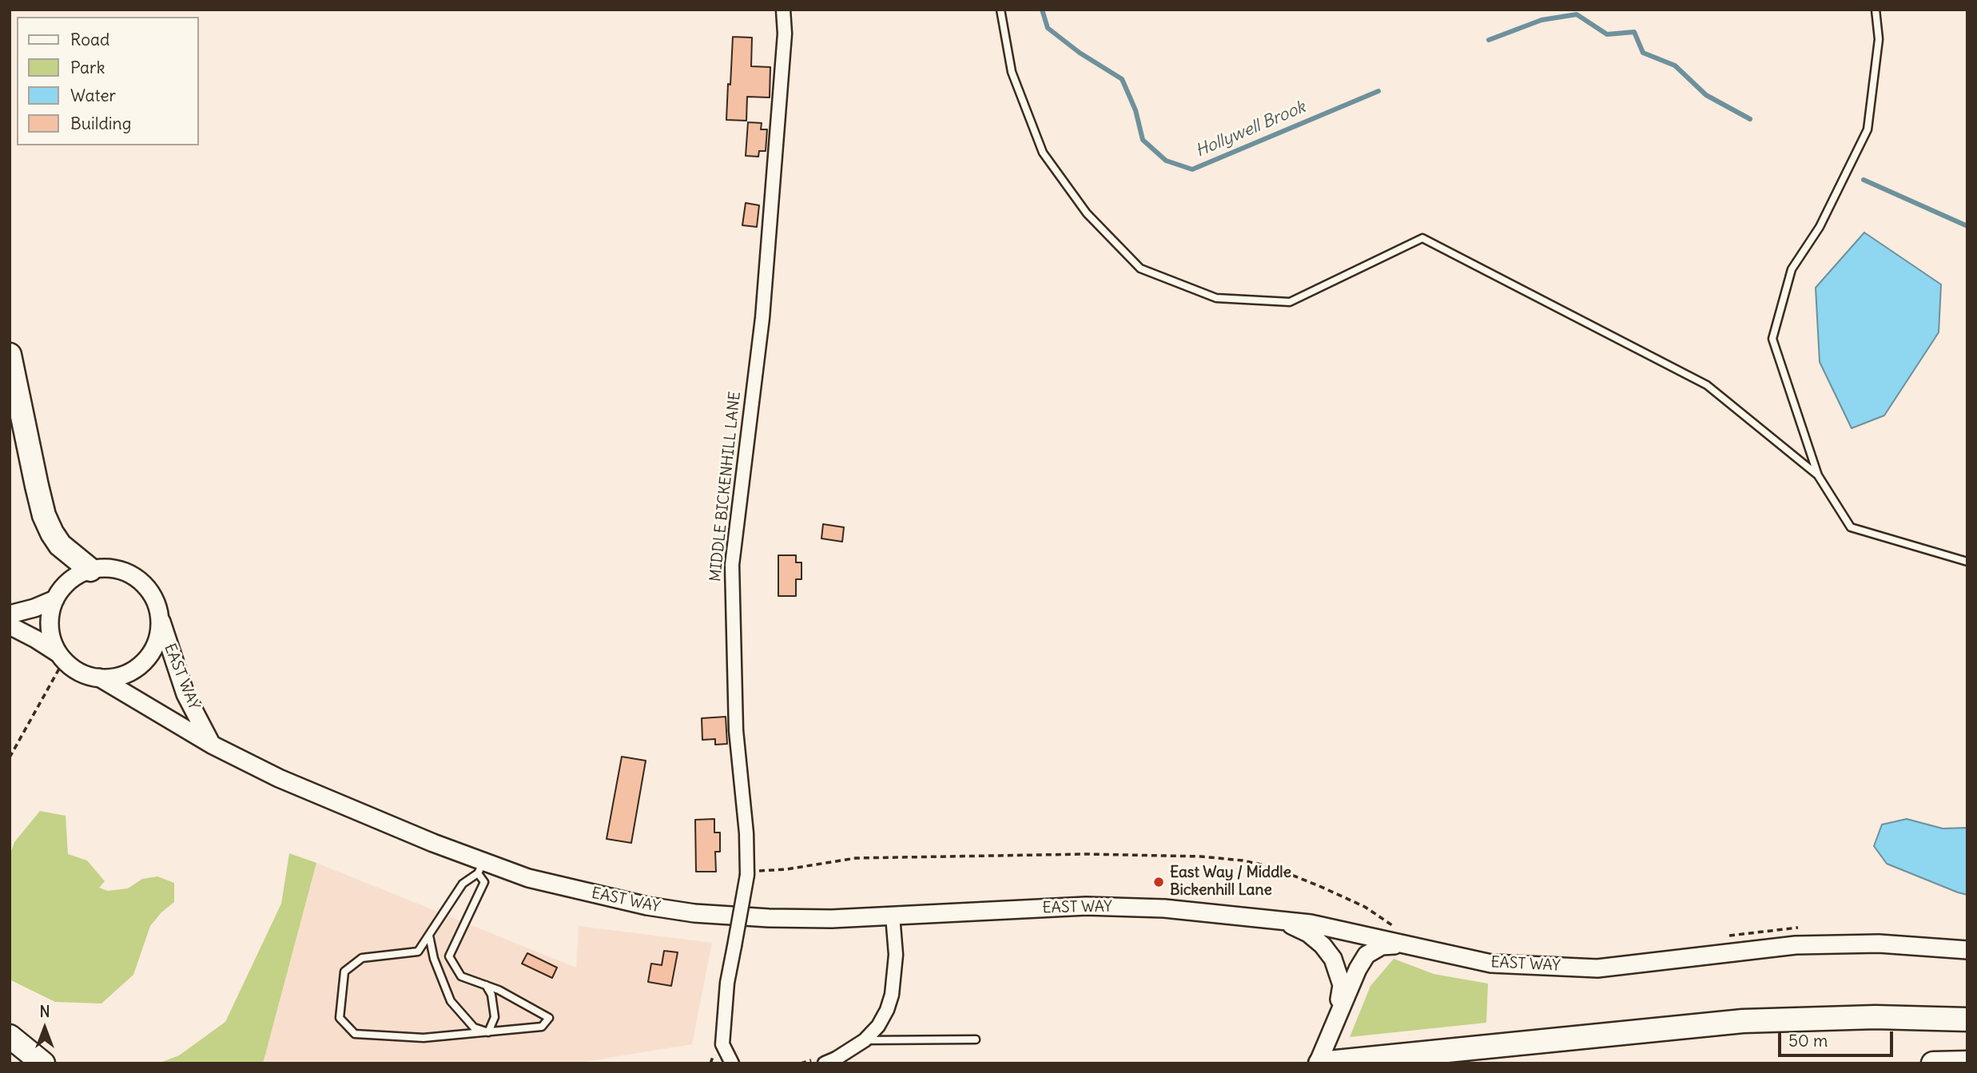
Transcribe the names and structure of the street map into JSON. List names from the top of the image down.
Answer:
{
  "streets": {
    "street": ["MIDDLE BICKENHILL LANE", "EAST WAY"]
  },
  "water": ["Hollywell Brook"],
  "places": ["East Way / Middle Bickenhill Lane"],
  "legend": [
    "Road",
    "Park",
    "Water",
    "Building"
  ],
  "scale_bar": "50 m",
  "north": "top"
}
